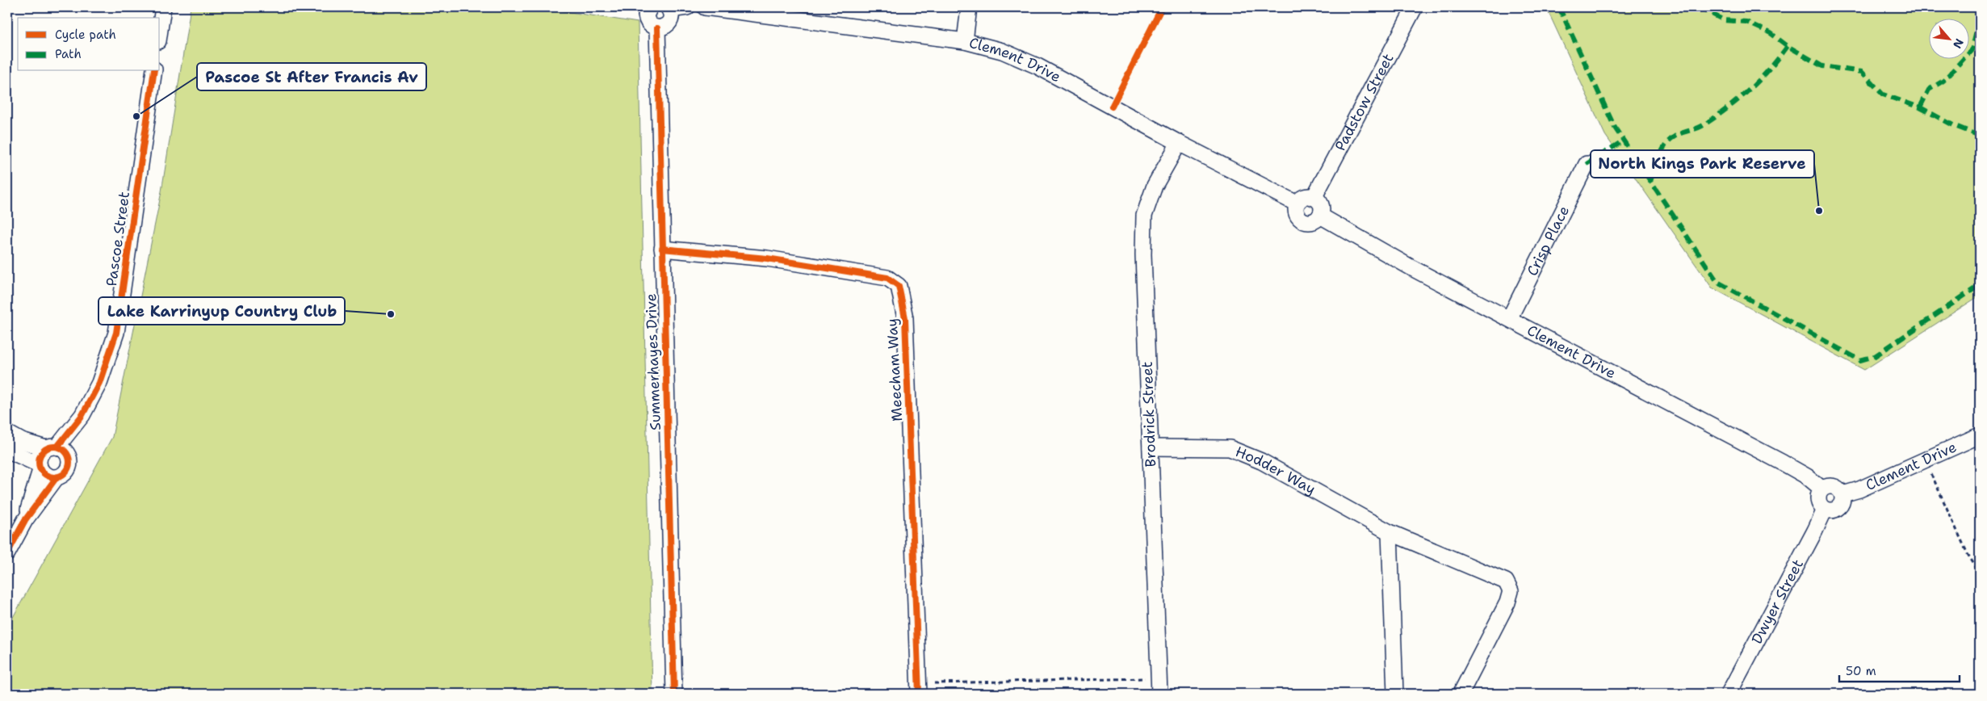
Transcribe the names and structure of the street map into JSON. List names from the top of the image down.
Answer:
{
  "streets": {
    "street": [
      "Clement Drive",
      "Padstow Street",
      "Pascoe Street",
      "Crisp Place",
      "Summerhayes Drive",
      "Meecham Way",
      "Brodrick Street",
      "Hodder Way",
      "Dwyer Street"
    ]
  },
  "crossings": [
    ["Clement Drive", "Padstow Street"],
    ["Clement Drive", "Crisp Place"],
    ["Clement Drive", "Brodrick Street"],
    ["Clement Drive", "Dwyer Street"],
    ["Summerhayes Drive", "Meecham Way"],
    ["Brodrick Street", "Hodder Way"]
  ],
  "places": ["Pascoe St After Francis Av", "North Kings Park Reserve", "Lake Karrinyup Country Club"],
  "legend": ["Cycle path", "Path"],
  "scale_bar": "50 m",
  "north": "bottom right"
}
